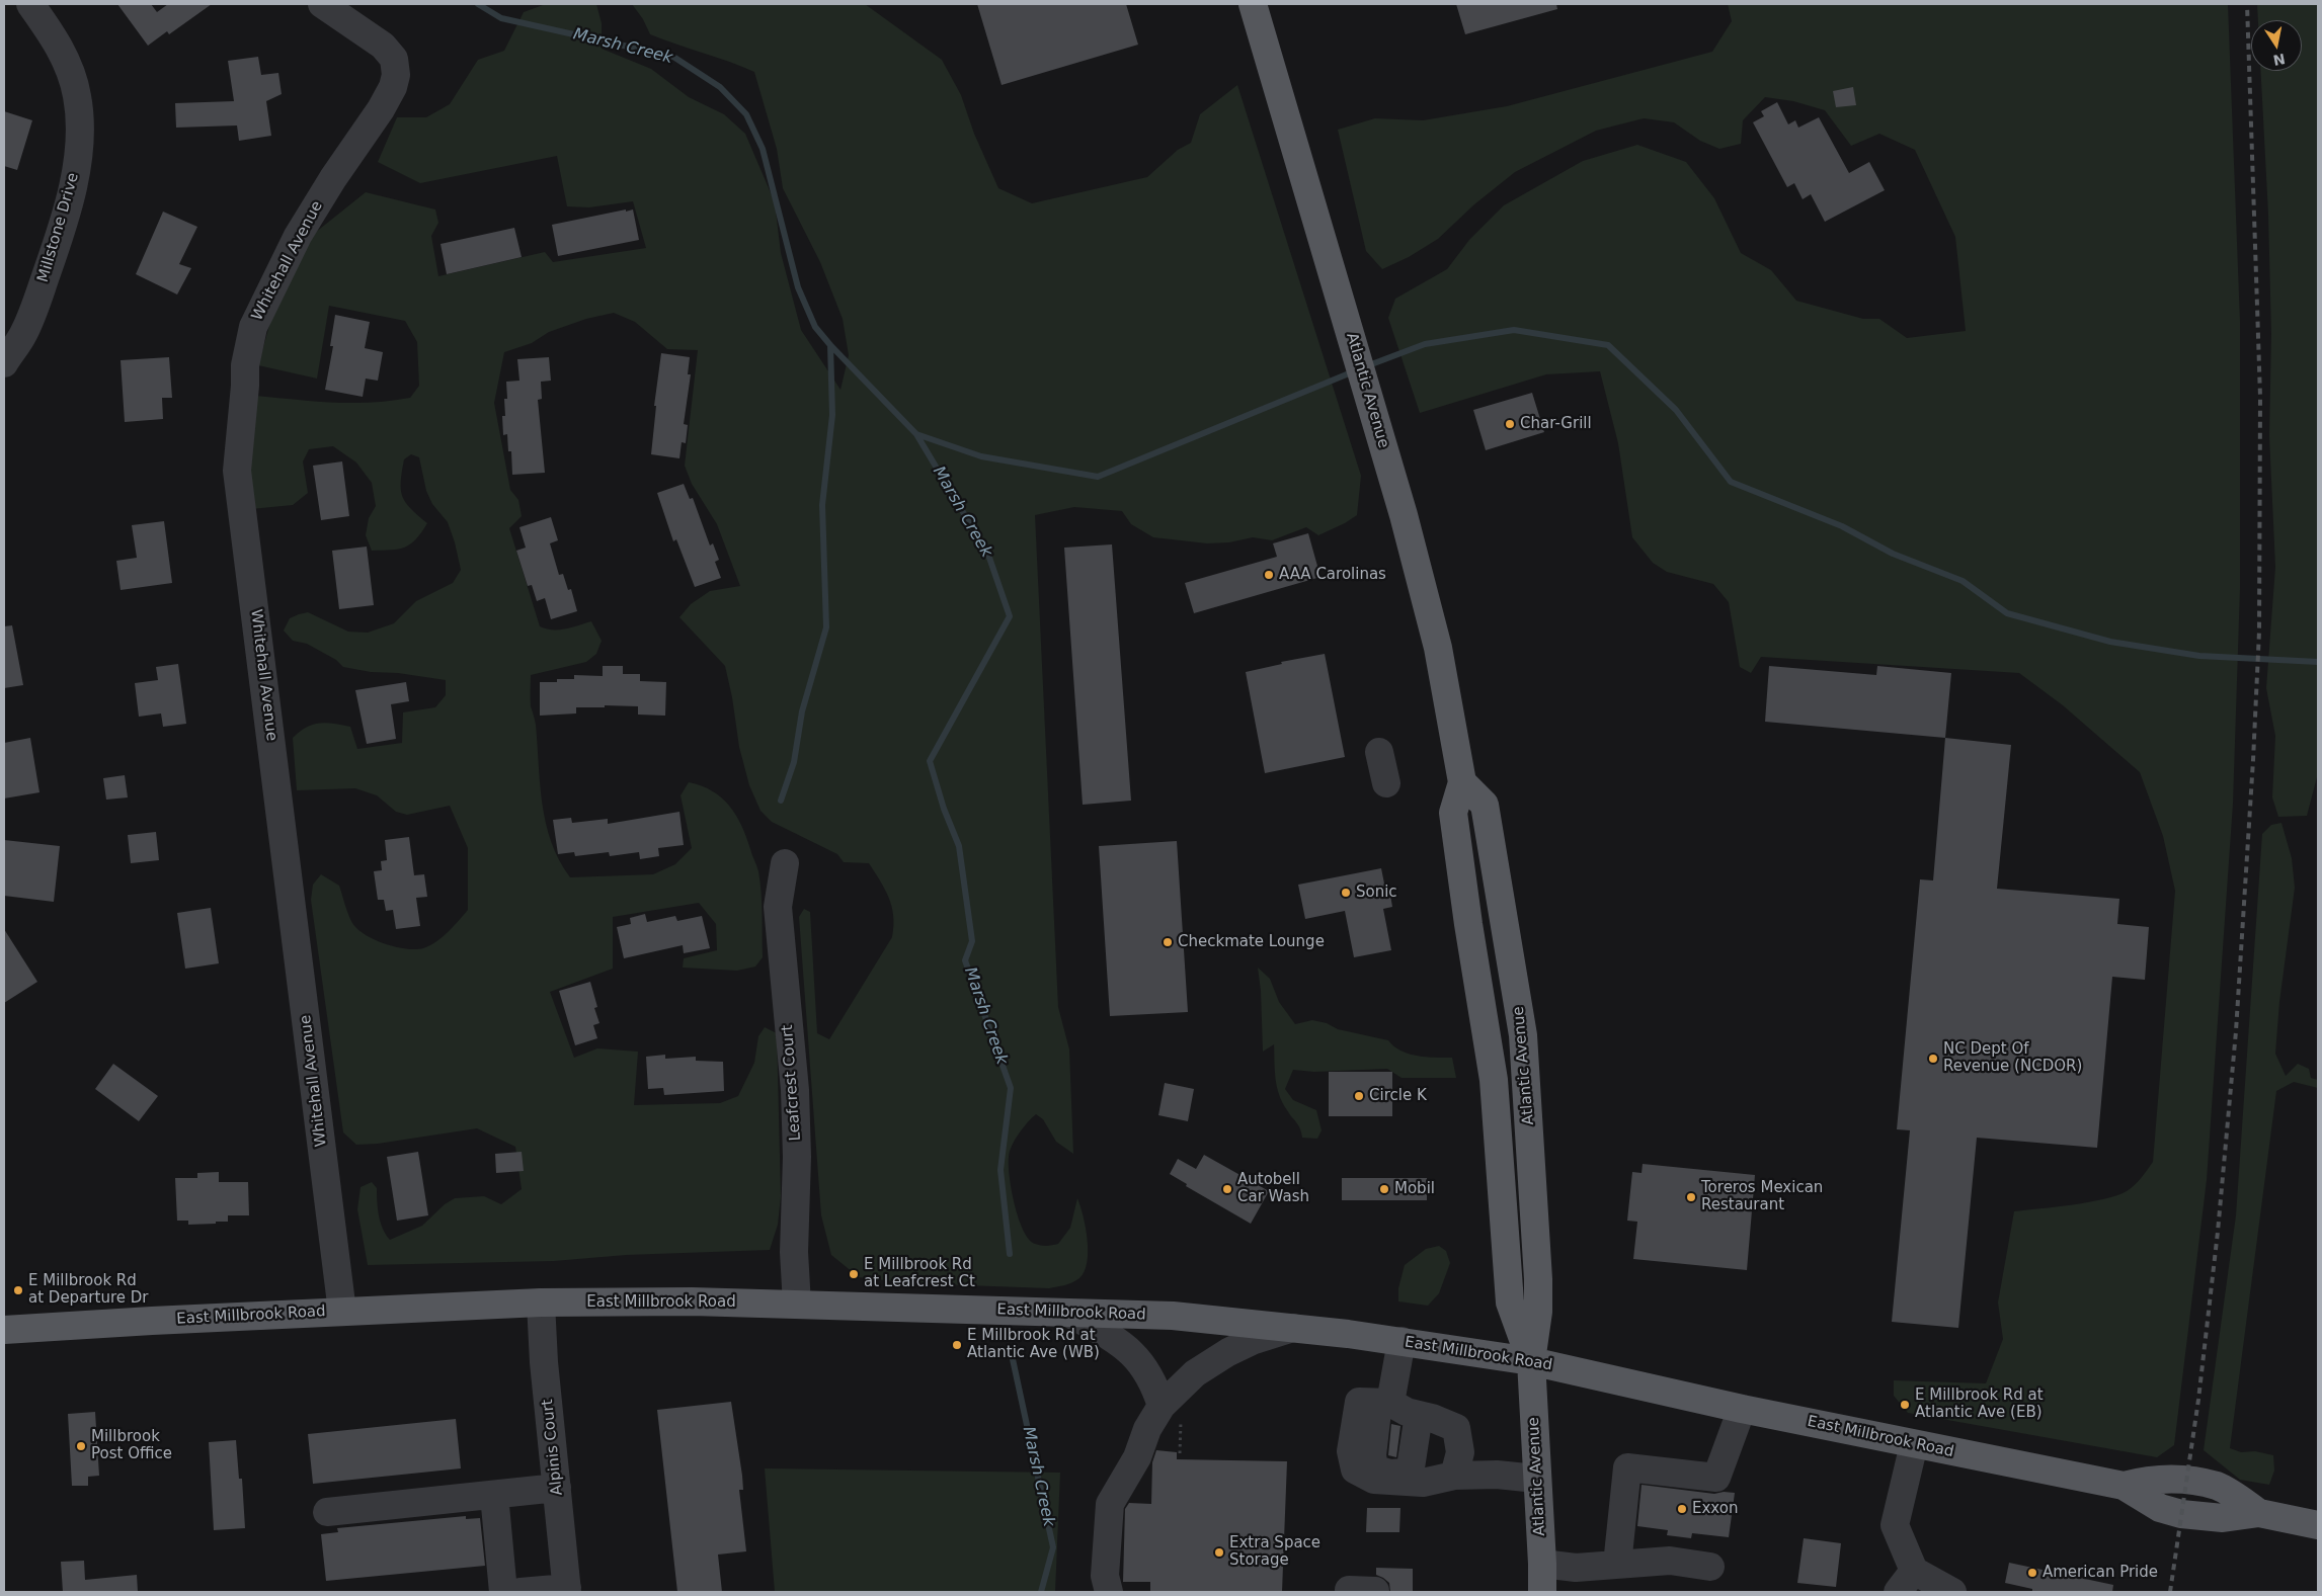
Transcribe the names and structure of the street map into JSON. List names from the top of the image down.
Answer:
{
  "streets": {
    "main road": ["Atlantic Avenue", "East Millbrook Road"],
    "street": [
      "Millstone Drive",
      "Whitehall Avenue",
      "Leafcrest Court",
      "Alpinis Court"
    ]
  },
  "crossings": [
    ["Whitehall Avenue", "East Millbrook Road"],
    ["Atlantic Avenue", "East Millbrook Road"],
    ["Leafcrest Court", "East Millbrook Road"],
    ["East Millbrook Road", "Alpinis Court"]
  ],
  "water": ["Marsh Creek"],
  "places": [
    "Char-Grill",
    "AAA Carolinas",
    "Sonic",
    "Checkmate Lounge",
    "NC Dept Of Revenue (NCDOR)",
    "Circle K",
    "Autobell Car Wash",
    "Mobil",
    "Toreros Mexican Restaurant",
    "E Millbrook Rd at Leafcrest Ct",
    "E Millbrook Rd at Departure Dr",
    "E Millbrook Rd at Atlantic Ave (WB)",
    "E Millbrook Rd at Atlantic Ave (EB)",
    "Millbrook Post Office",
    "Exxon",
    "Extra Space Storage",
    "American Pride"
  ],
  "north": "bottom"
}
